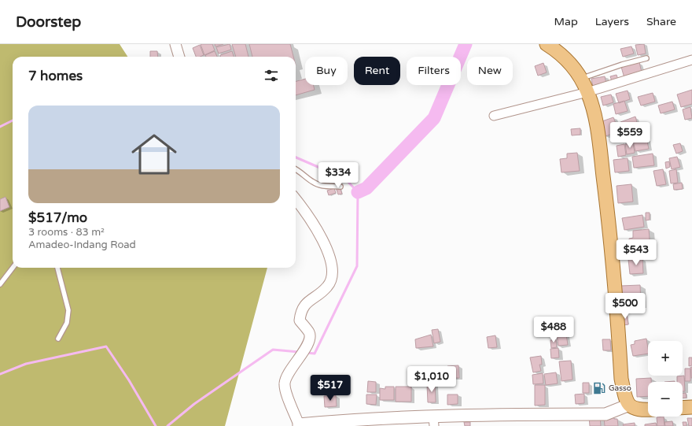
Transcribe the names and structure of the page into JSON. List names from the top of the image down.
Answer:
{
  "places": {
    "fuel station": ["Gasso"]
  },
  "page": {
    "header": "Doorstep",
    "nav": ["Map", "Layers", "Share"],
    "chip": [
      "Buy",
      "Rent",
      "Filters",
      "New"
    ],
    "heading": "7 homes",
    "list": [
      {
        "name": "$517/mo",
        "note": "3 rooms · 83 m² · Amadeo-Indang Road"
      }
    ],
    "price": [
      "$559",
      "$334",
      "$543",
      "$500",
      "$488",
      "$1,010",
      "$517"
    ],
    "map_buttons": ["+", "−"]
  }
}
